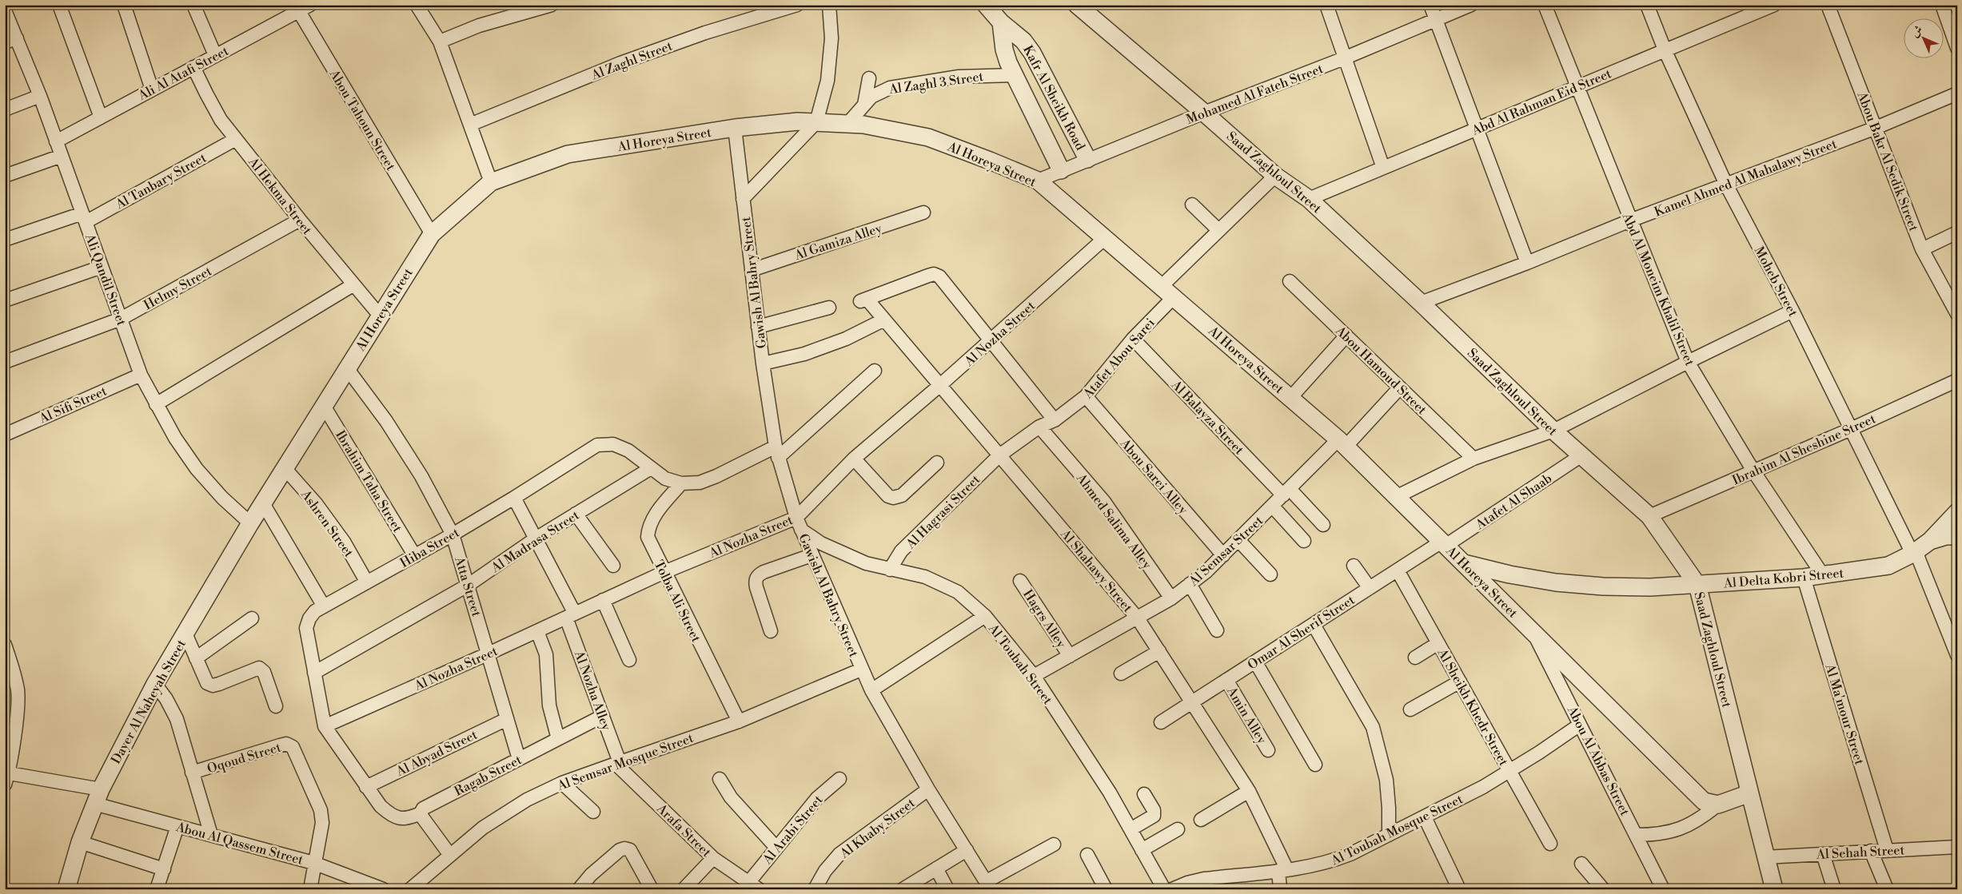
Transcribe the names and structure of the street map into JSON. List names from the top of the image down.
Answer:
{
  "streets": {
    "street": [
      "Al Zaghl Street",
      "Ali Al Atafi Street",
      "Al Zaghl 3 Street",
      "Mohamed Al Fateh Street",
      "Kafr Al Sheikh Road",
      "Abd Al Rahman Eid Street",
      "Abou Tahoun Street",
      "Al Horeya Street",
      "Abou Bakr Al Sedik Street",
      "Saad Zaghloul Street",
      "Kamel Ahmed Al Mahalawy Street",
      "Al Tanbary Street",
      "Al Hekma Street",
      "Al Gamiza Alley",
      "Ali Qandil Street",
      "Moheb Street",
      "Gawish Al Bahry Street",
      "Helmy Street",
      "Abd Al Moneim Khalil Street",
      "Al Nozha Street",
      "Atafet Abou Sarei",
      "Abou Hamoud Street",
      "Al Sifi Street",
      "Al Balayza Street",
      "Ibrahim Al Sheshine Street",
      "Abou Sarei Alley",
      "Ibrahim Taha Street",
      "Atafet Al Shaab",
      "Al Hagrasi Street",
      "Ahmed Salima Alley",
      "Ashren Street",
      "Al Madrasa Street",
      "Hiba Street",
      "Al Semsar Street",
      "Al Shahawy Street",
      "Al Delta Kobri Street",
      "Atta Street",
      "Tolba Ali Street",
      "Hagrs Alley",
      "Omar Al Sherif Street",
      "Al Toubah Street",
      "Al Nozha Alley",
      "Dayer Al Naheyah Street",
      "Al Sheikh Khedr Street",
      "Al Ma'mour Street",
      "Amin Alley",
      "Al Abyad Street",
      "Oqoud Street",
      "Abou Al Abbas Street",
      "Al Semsar Mosque Street",
      "Ragab Street",
      "Al Khaby Street",
      "Al Arabi Street",
      "Al Toubah Mosque Street",
      "Arafa Street",
      "Abou Al Qassem Street",
      "Al Sehah Street"
    ]
  },
  "crossings": [
    ["Ali Al Atafi Street", "Abou Tahoun Street"],
    ["Ali Al Atafi Street", "Al Hekma Street"],
    ["Ali Al Atafi Street", "Ali Qandil Street"],
    ["Al Zaghl 3 Street", "Kafr Al Sheikh Road"],
    ["Al Zaghl 3 Street", "Al Horeya Street"],
    ["Mohamed Al Fateh Street", "Kafr Al Sheikh Road"],
    ["Mohamed Al Fateh Street", "Al Horeya Street"],
    ["Mohamed Al Fateh Street", "Saad Zaghloul Street"],
    ["Abd Al Rahman Eid Street", "Saad Zaghloul Street"],
    ["Abd Al Rahman Eid Street", "Moheb Street"],
    ["Abd Al Rahman Eid Street", "Abd Al Moneim Khalil Street"],
    ["Abou Tahoun Street", "Al Horeya Street"],
    ["Al Horeya Street", "Al Hekma Street"],
    ["Al Horeya Street", "Ali Qandil Street"],
    ["Al Horeya Street", "Gawish Al Bahry Street"],
    ["Al Horeya Street", "Al Nozha Street"],
    ["Al Horeya Street", "Atafet Abou Sarei"],
    ["Al Horeya Street", "Ibrahim Taha Street"],
    ["Al Horeya Street", "Atafet Al Shaab"],
    ["Al Horeya Street", "Ashren Street"],
    ["Al Horeya Street", "Al Semsar Street"],
    ["Al Horeya Street", "Al Delta Kobri Street"],
    ["Al Horeya Street", "Atta Street"],
    ["Al Horeya Street", "Omar Al Sherif Street"],
    ["Al Horeya Street", "Dayer Al Naheyah Street"],
    ["Al Horeya Street", "Abou Al Abbas Street"],
    ["Abou Bakr Al Sedik Street", "Kamel Ahmed Al Mahalawy Street"],
    ["Saad Zaghloul Street", "Kamel Ahmed Al Mahalawy Street"],
    ["Saad Zaghloul Street", "Ibrahim Al Sheshine Street"],
    ["Saad Zaghloul Street", "Atafet Al Shaab"],
    ["Saad Zaghloul Street", "Al Delta Kobri Street"],
    ["Saad Zaghloul Street", "Al Sehah Street"],
    ["Kamel Ahmed Al Mahalawy Street", "Moheb Street"],
    ["Kamel Ahmed Al Mahalawy Street", "Abd Al Moneim Khalil Street"],
    ["Al Tanbary Street", "Al Hekma Street"],
    ["Al Tanbary Street", "Ali Qandil Street"],
    ["Al Hekma Street", "Helmy Street"],
    ["Al Gamiza Alley", "Gawish Al Bahry Street"],
    ["Ali Qandil Street", "Helmy Street"],
    ["Ali Qandil Street", "Al Sifi Street"],
    ["Ali Qandil Street", "Dayer Al Naheyah Street"],
    ["Moheb Street", "Ibrahim Al Sheshine Street"],
    ["Moheb Street", "Al Delta Kobri Street"],
    ["Gawish Al Bahry Street", "Al Nozha Street"],
    ["Gawish Al Bahry Street", "Hiba Street"],
    ["Gawish Al Bahry Street", "Al Toubah Street"],
    ["Gawish Al Bahry Street", "Al Semsar Mosque Street"],
    ["Gawish Al Bahry Street", "Al Khaby Street"],
    ["Abd Al Moneim Khalil Street", "Ibrahim Al Sheshine Street"],
    ["Abd Al Moneim Khalil Street", "Al Delta Kobri Street"],
    ["Al Nozha Street", "Hiba Street"],
    ["Al Nozha Street", "Al Shahawy Street"],
    ["Al Nozha Street", "Atta Street"],
    ["Al Nozha Street", "Tolba Ali Street"],
    ["Al Nozha Street", "Al Toubah Street"],
    ["Al Nozha Street", "Al Nozha Alley"],
    ["Atafet Abou Sarei", "Al Balayza Street"],
    ["Atafet Abou Sarei", "Abou Sarei Alley"],
    ["Atafet Abou Sarei", "Al Hagrasi Street"],
    ["Atafet Abou Sarei", "Ahmed Salima Alley"],
    ["Atafet Abou Sarei", "Al Shahawy Street"],
    ["Abou Hamoud Street", "Al Semsar Street"],
    ["Al Balayza Street", "Al Semsar Street"],
    ["Abou Sarei Alley", "Al Semsar Street"],
    ["Ibrahim Taha Street", "Hiba Street"],
    ["Atafet Al Shaab", "Omar Al Sherif Street"],
    ["Al Hagrasi Street", "Al Shahawy Street"],
    ["Al Hagrasi Street", "Al Toubah Street"],
    ["Ahmed Salima Alley", "Al Semsar Street"],
    ["Ashren Street", "Hiba Street"],
    ["Al Madrasa Street", "Hiba Street"],
    ["Al Madrasa Street", "Atta Street"],
    ["Al Madrasa Street", "Al Nozha Alley"],
    ["Hiba Street", "Atta Street"],
    ["Hiba Street", "Tolba Ali Street"],
    ["Hiba Street", "Al Nozha Alley"],
    ["Hiba Street", "Al Abyad Street"],
    ["Hiba Street", "Ragab Street"],
    ["Al Semsar Street", "Al Shahawy Street"],
    ["Al Semsar Street", "Hagrs Alley"],
    ["Al Semsar Street", "Al Toubah Street"],
    ["Al Shahawy Street", "Omar Al Sherif Street"],
    ["Al Shahawy Street", "Al Toubah Mosque Street"],
    ["Al Delta Kobri Street", "Al Ma'mour Street"],
    ["Atta Street", "Al Abyad Street"],
    ["Atta Street", "Ragab Street"],
    ["Tolba Ali Street", "Al Semsar Mosque Street"],
    ["Omar Al Sherif Street", "Al Sheikh Khedr Street"],
    ["Omar Al Sherif Street", "Amin Alley"],
    ["Al Toubah Street", "Al Toubah Mosque Street"],
    ["Al Nozha Alley", "Al Semsar Mosque Street"],
    ["Al Nozha Alley", "Ragab Street"],
    ["Al Nozha Alley", "Arafa Street"],
    ["Dayer Al Naheyah Street", "Abou Al Qassem Street"],
    ["Al Sheikh Khedr Street", "Al Toubah Mosque Street"],
    ["Al Ma'mour Street", "Al Sehah Street"],
    ["Oqoud Street", "Abou Al Qassem Street"],
    ["Abou Al Abbas Street", "Al Toubah Mosque Street"],
    ["Al Semsar Mosque Street", "Arafa Street"],
    ["Al Arabi Street", "Arafa Street"]
  ],
  "north": "top left"
}
